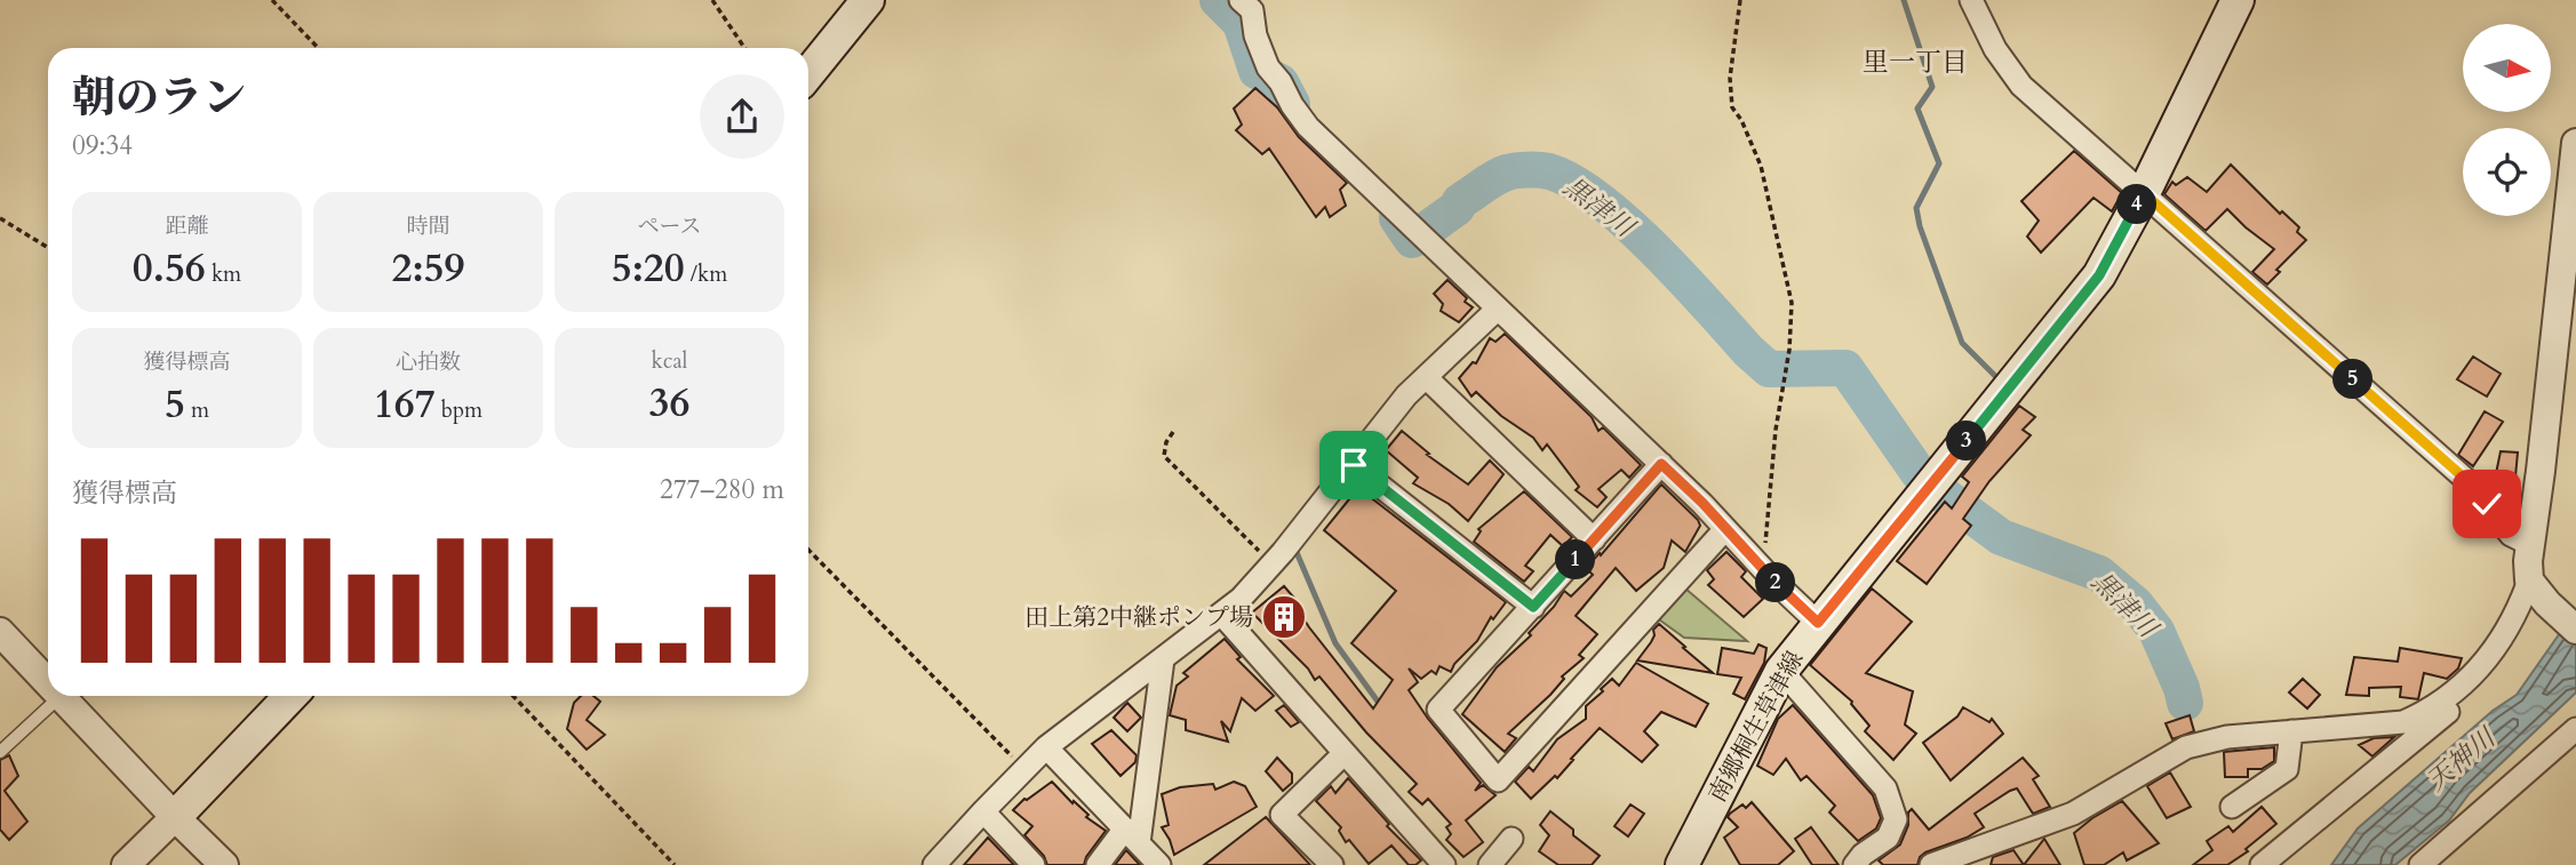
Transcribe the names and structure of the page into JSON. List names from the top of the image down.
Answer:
{
  "streets": {
    "main road": ["南郷桐生草津線"]
  },
  "districts": ["里一丁目"],
  "water": ["黒津川", "天神川"],
  "places": {
    "building": ["田上第2中継ポンプ場"]
  },
  "north": "right",
  "page": {
    "heading": ["朝のラン", "09:34"],
    "pins": [
      "4",
      "5",
      "3",
      "1",
      "2"
    ],
    "stats": [
      ["距離", "0.56 km"],
      ["時間", "2:59"],
      ["ペース", "5:20 /km"],
      ["獲得標高", "5 m"],
      ["心拍数", "167 bpm"],
      ["kcal", "36"]
    ],
    "chart": ["獲得標高", "277–280 m"]
  }
}
